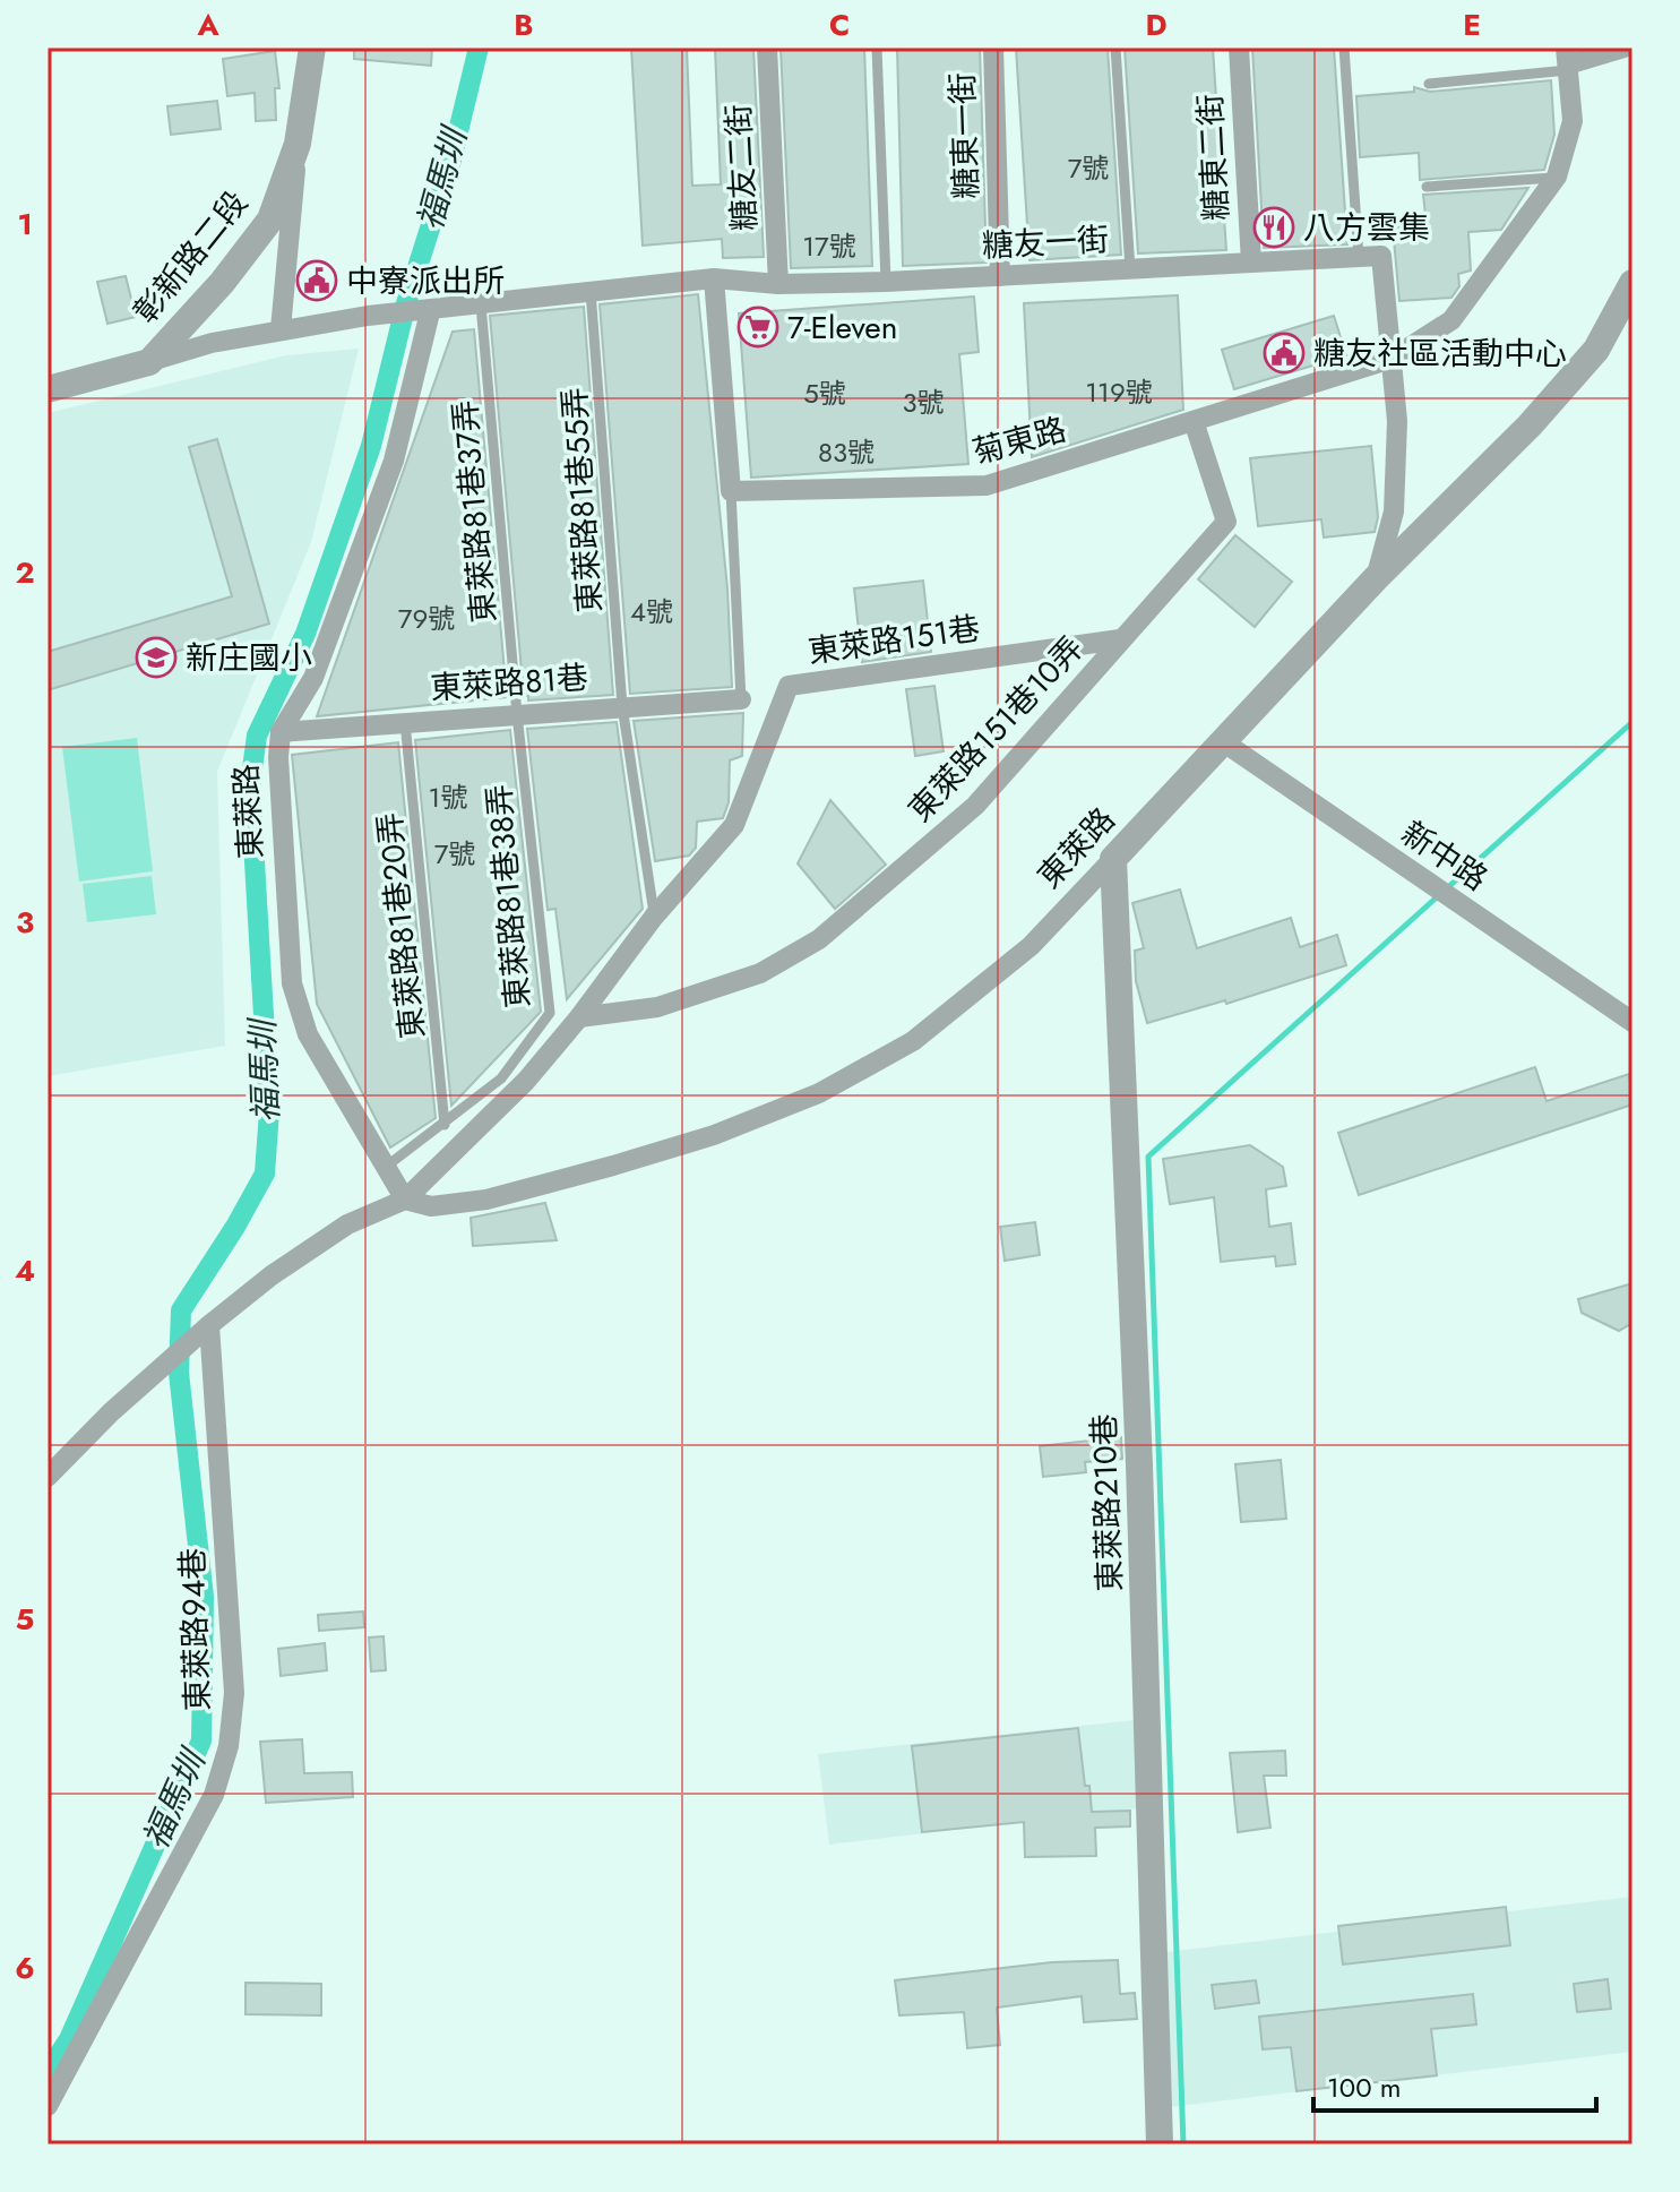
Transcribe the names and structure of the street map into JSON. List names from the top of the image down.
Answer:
{
  "streets": {
    "street": [
      "糖東一街",
      "糖東二街",
      "糖友二街",
      "糖友一街",
      "彰新路二段",
      "菊東路",
      "東萊路151巷",
      "東萊路81巷",
      "東萊路151巷10弄",
      "東萊路",
      "新中路",
      "東萊路210巷",
      "東萊路94巷"
    ],
    "lane": [
      "東萊路81巷55弄",
      "東萊路81巷37弄",
      "東萊路81巷38弄",
      "東萊路81巷20弄"
    ]
  },
  "crossings": [
    ["糖東一街", "糖友一街"],
    ["糖東二街", "糖友一街"],
    ["糖友二街", "糖友一街"],
    ["糖友一街", "菊東路"],
    ["東萊路81巷55弄", "東萊路151巷"],
    ["東萊路81巷55弄", "東萊路81巷"],
    ["東萊路81巷37弄", "東萊路81巷"],
    ["東萊路81巷37弄", "東萊路81巷38弄"],
    ["東萊路151巷", "東萊路151巷10弄"],
    ["東萊路151巷", "東萊路"],
    ["東萊路81巷", "東萊路"],
    ["東萊路81巷", "東萊路81巷38弄"],
    ["東萊路81巷", "東萊路81巷20弄"],
    ["東萊路", "新中路"],
    ["東萊路", "東萊路81巷38弄"],
    ["東萊路", "東萊路210巷"],
    ["東萊路", "東萊路94巷"],
    ["東萊路81巷38弄", "東萊路81巷20弄"]
  ],
  "water": ["福馬圳"],
  "places": {
    "restaurant": ["八方雲集"],
    "public building": ["中寮派出所", "糖友社區活動中心"],
    "supermarket": ["7-Eleven"],
    "school or university": ["新庄國小"]
  },
  "house_numbers": [
    "7號",
    "17號",
    "119號",
    "5號",
    "3號",
    "83號",
    "4號",
    "79號",
    "1號",
    "7號"
  ],
  "scale_bar": "100 m",
  "grid": {
    "columns": [
      "A",
      "B",
      "C",
      "D",
      "E"
    ],
    "rows": [
      "1",
      "2",
      "3",
      "4",
      "5",
      "6"
    ]
  }
}
